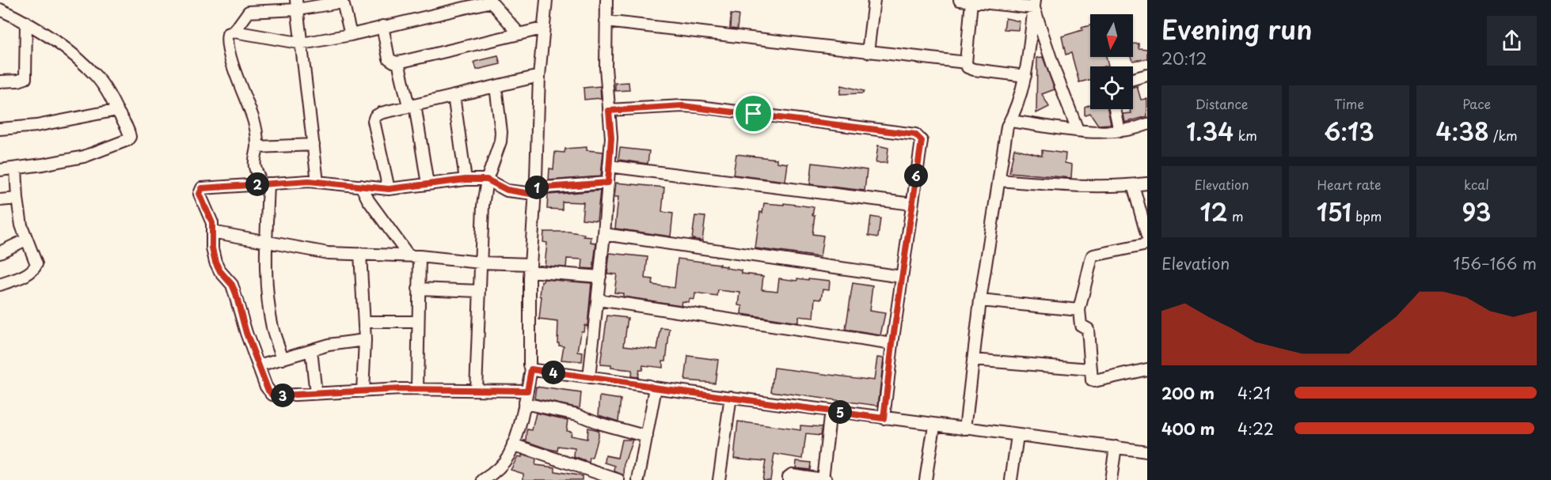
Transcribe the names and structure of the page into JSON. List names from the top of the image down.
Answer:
{
  "north": "bottom",
  "page": {
    "heading": ["Evening run", "20:12"],
    "stats": [
      ["Distance", "1.34 km"],
      ["Time", "6:13"],
      ["Pace", "4:38 /km"],
      ["Elevation", "12 m"],
      ["Heart rate", "151 bpm"],
      ["kcal", "93"]
    ],
    "pins": [
      "6",
      "2",
      "1",
      "4",
      "3",
      "5"
    ],
    "chart": ["Elevation", "156–166 m"],
    "list": [
      {
        "name": "200 m",
        "note": "4:21"
      },
      {
        "name": "400 m",
        "note": "4:22"
      }
    ]
  }
}
